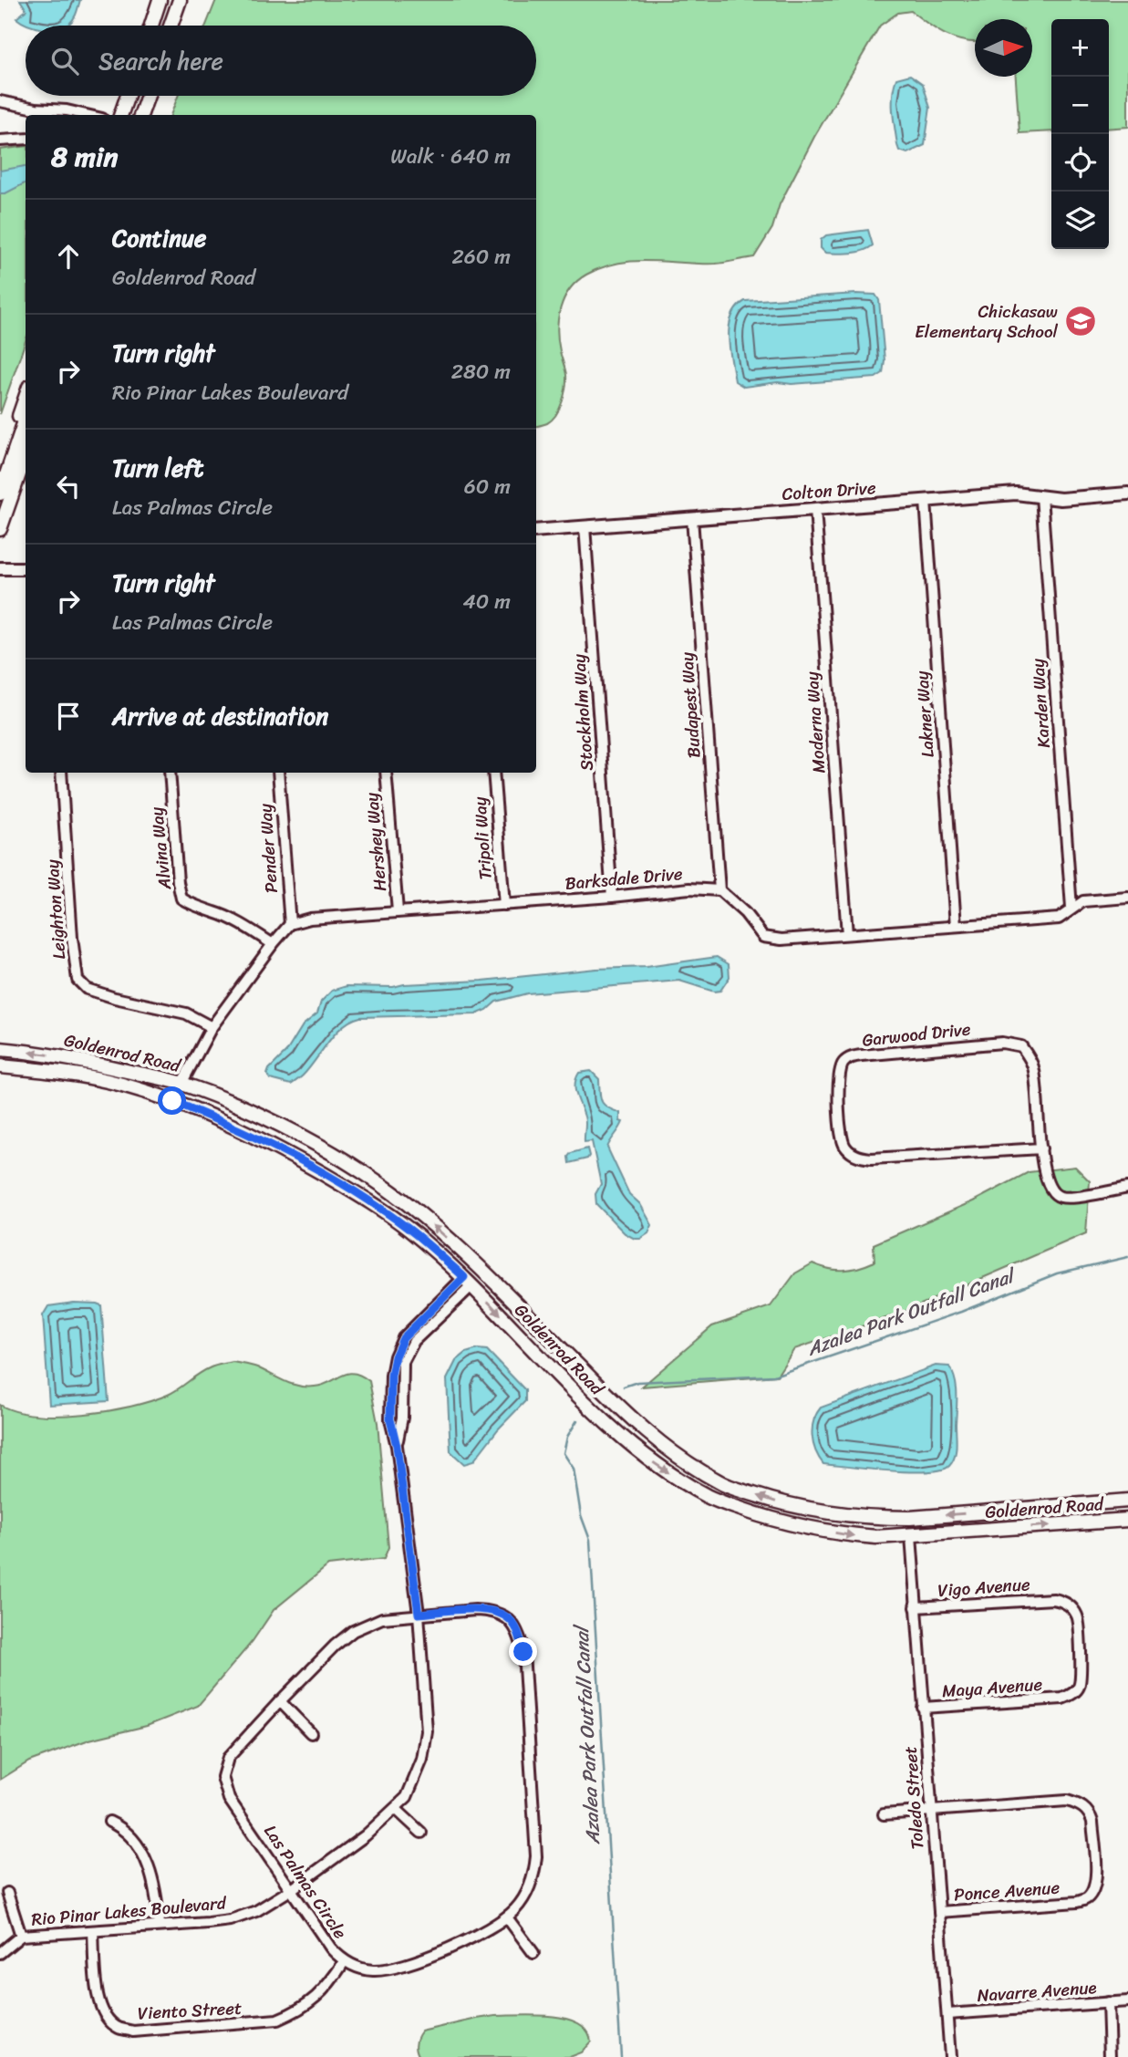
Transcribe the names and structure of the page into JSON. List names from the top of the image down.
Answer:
{
  "streets": {
    "main road": ["Goldenrod Road"],
    "street": [
      "Colton Drive",
      "Karden Way",
      "Budapest Way",
      "Stockholm Way",
      "Lakner Way",
      "Moderna Way",
      "Tripoli Way",
      "Hershey Way",
      "Alvina Way",
      "Pender Way",
      "Barksdale Drive",
      "Leighton Way",
      "Garwood Drive",
      "Vigo Avenue",
      "Maya Avenue",
      "Toledo Street",
      "Las Palmas Circle",
      "Ponce Avenue",
      "Rio Pinar Lakes Boulevard",
      "Navarre Avenue",
      "Viento Street"
    ]
  },
  "crossings": [
    ["Colton Drive", "Karden Way"],
    ["Colton Drive", "Budapest Way"],
    ["Colton Drive", "Stockholm Way"],
    ["Colton Drive", "Lakner Way"],
    ["Colton Drive", "Moderna Way"],
    ["Budapest Way", "Barksdale Drive"],
    ["Stockholm Way", "Barksdale Drive"],
    ["Tripoli Way", "Barksdale Drive"],
    ["Hershey Way", "Barksdale Drive"],
    ["Pender Way", "Barksdale Drive"],
    ["Goldenrod Road", "Toledo Street"],
    ["Goldenrod Road", "Rio Pinar Lakes Boulevard"],
    ["Vigo Avenue", "Maya Avenue"],
    ["Vigo Avenue", "Toledo Street"],
    ["Maya Avenue", "Toledo Street"],
    ["Toledo Street", "Ponce Avenue"],
    ["Toledo Street", "Navarre Avenue"],
    ["Las Palmas Circle", "Rio Pinar Lakes Boulevard"],
    ["Las Palmas Circle", "Viento Street"],
    ["Rio Pinar Lakes Boulevard", "Viento Street"]
  ],
  "water": ["Azalea Park Outfall Canal"],
  "places": {
    "school or university": ["Chickasaw Elementary School"]
  },
  "north": "right",
  "page": {
    "map_buttons": ["+", "−"],
    "search": "Search here",
    "heading": ["8 min", "Walk · 640 m"],
    "list": [
      ["Continue", "Goldenrod Road", "260 m"],
      ["Turn right", "Rio Pinar Lakes Boulevard", "280 m"],
      ["Turn left", "Las Palmas Circle", "60 m"],
      ["Turn right", "Las Palmas Circle", "40 m"],
      "Arrive at destination"
    ]
  }
}
